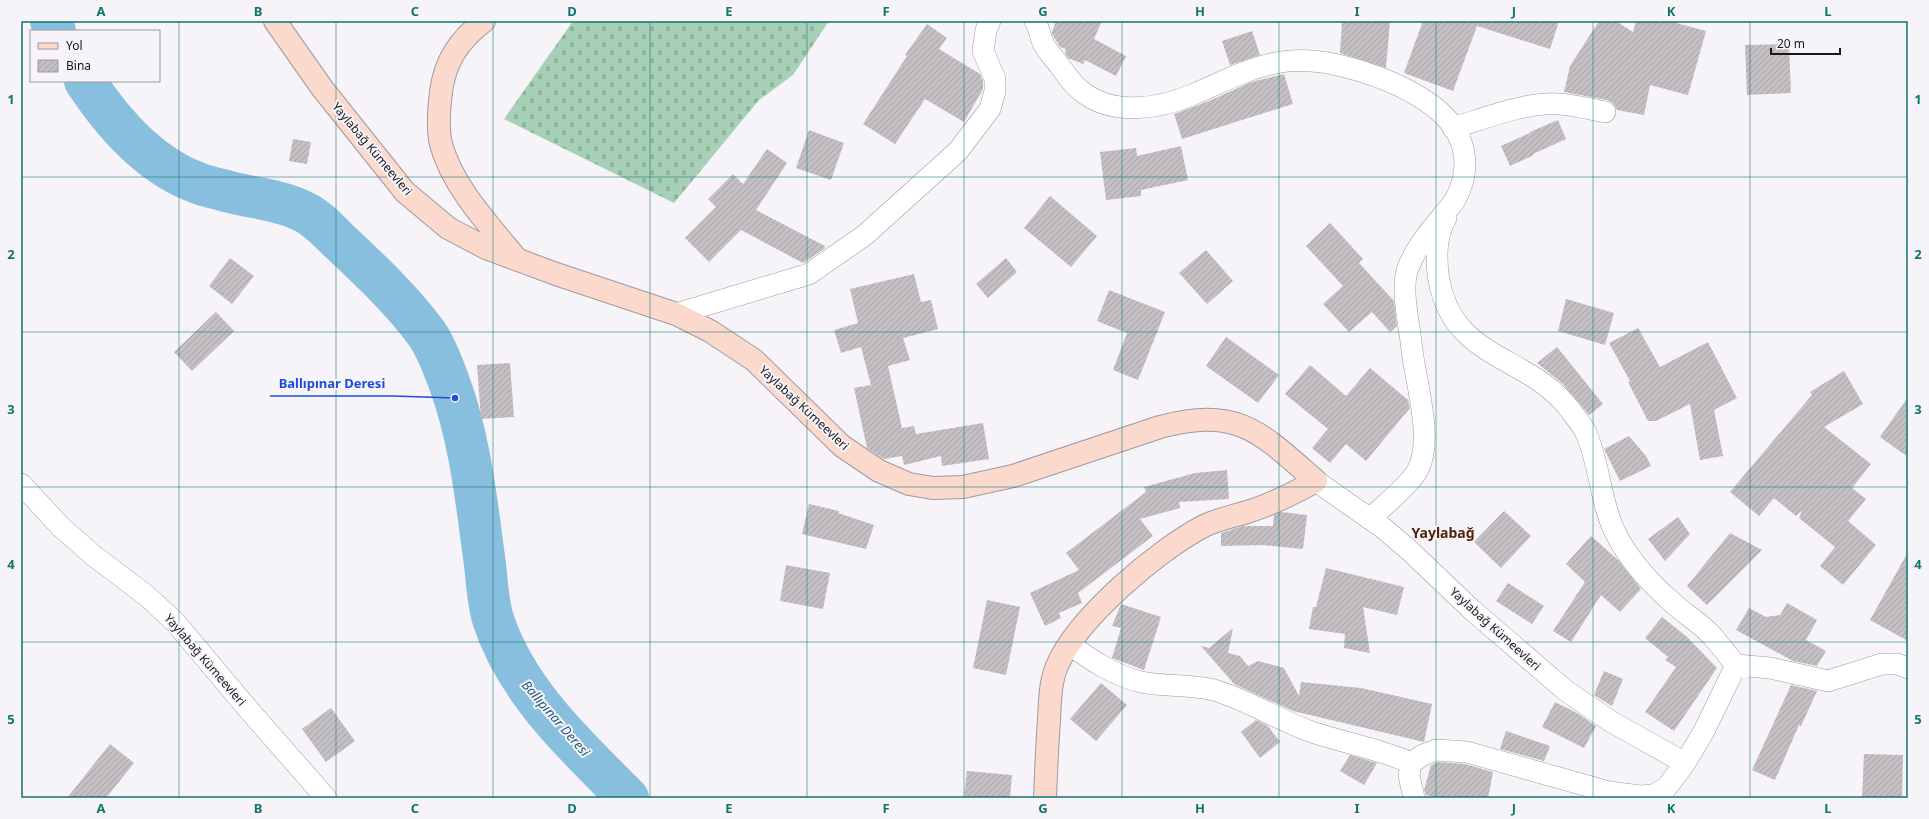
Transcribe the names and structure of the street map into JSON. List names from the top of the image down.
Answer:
{
  "streets": {
    "street": ["Yaylabağ Kümeevleri"]
  },
  "districts": ["Yaylabağ"],
  "water": ["Ballıpınar Deresi"],
  "places": ["Ballıpınar Deresi"],
  "legend": ["Yol", "Bina"],
  "scale_bar": "20 m",
  "grid": {
    "columns": [
      "A",
      "B",
      "C",
      "D",
      "E",
      "F",
      "G",
      "H",
      "I",
      "J",
      "K",
      "L"
    ],
    "rows": [
      "1",
      "2",
      "3",
      "4",
      "5"
    ]
  }
}
